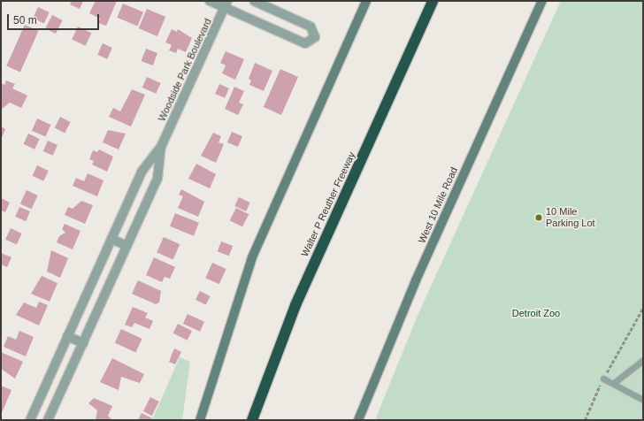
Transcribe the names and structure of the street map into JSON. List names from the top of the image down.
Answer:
{
  "streets": {
    "highway": ["Walter P Reuther Freeway"],
    "main road": ["West 10 Mile Road"],
    "street": ["Woodside Park Boulevard"]
  },
  "parks": ["Detroit Zoo"],
  "places": ["10 Mile Parking Lot"],
  "scale_bar": "50 m"
}
